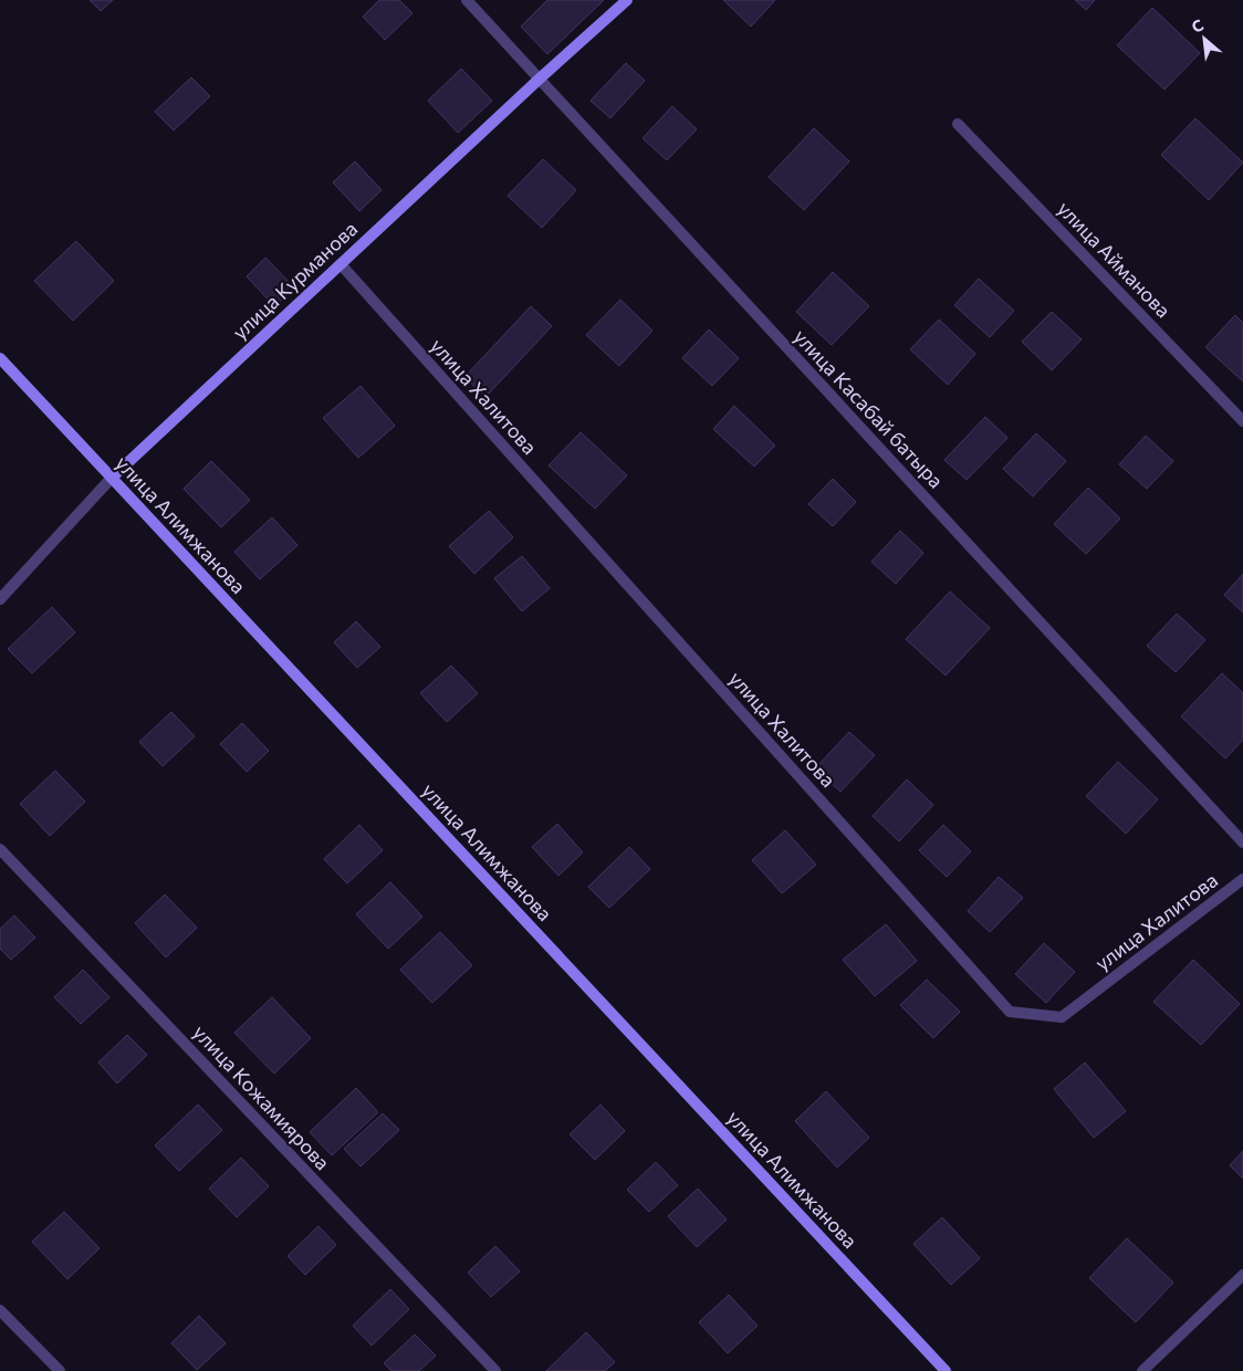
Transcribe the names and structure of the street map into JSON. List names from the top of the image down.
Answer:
{
  "streets": {
    "street": [
      "улица Айманова",
      "улица Курманова",
      "улица Халитова",
      "улица Касабай батыра",
      "улица Алимжанова",
      "улица Кожамиярова"
    ]
  },
  "crossings": [
    ["улица Курманова", "улица Халитова"],
    ["улица Курманова", "улица Касабай батыра"],
    ["улица Курманова", "улица Алимжанова"]
  ],
  "north": "top left"
}
